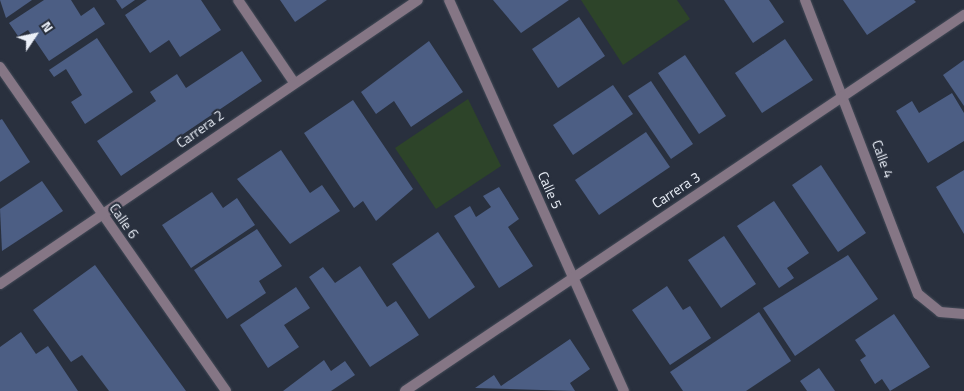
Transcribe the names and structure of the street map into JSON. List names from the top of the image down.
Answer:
{
  "streets": {
    "street": [
      "Carrera 2",
      "Calle 4",
      "Calle 5",
      "Carrera 3",
      "Calle 6"
    ]
  },
  "crossings": [
    ["Carrera 2", "Calle 6"],
    ["Calle 4", "Carrera 3"],
    ["Calle 5", "Carrera 3"]
  ],
  "north": "top right"
}
